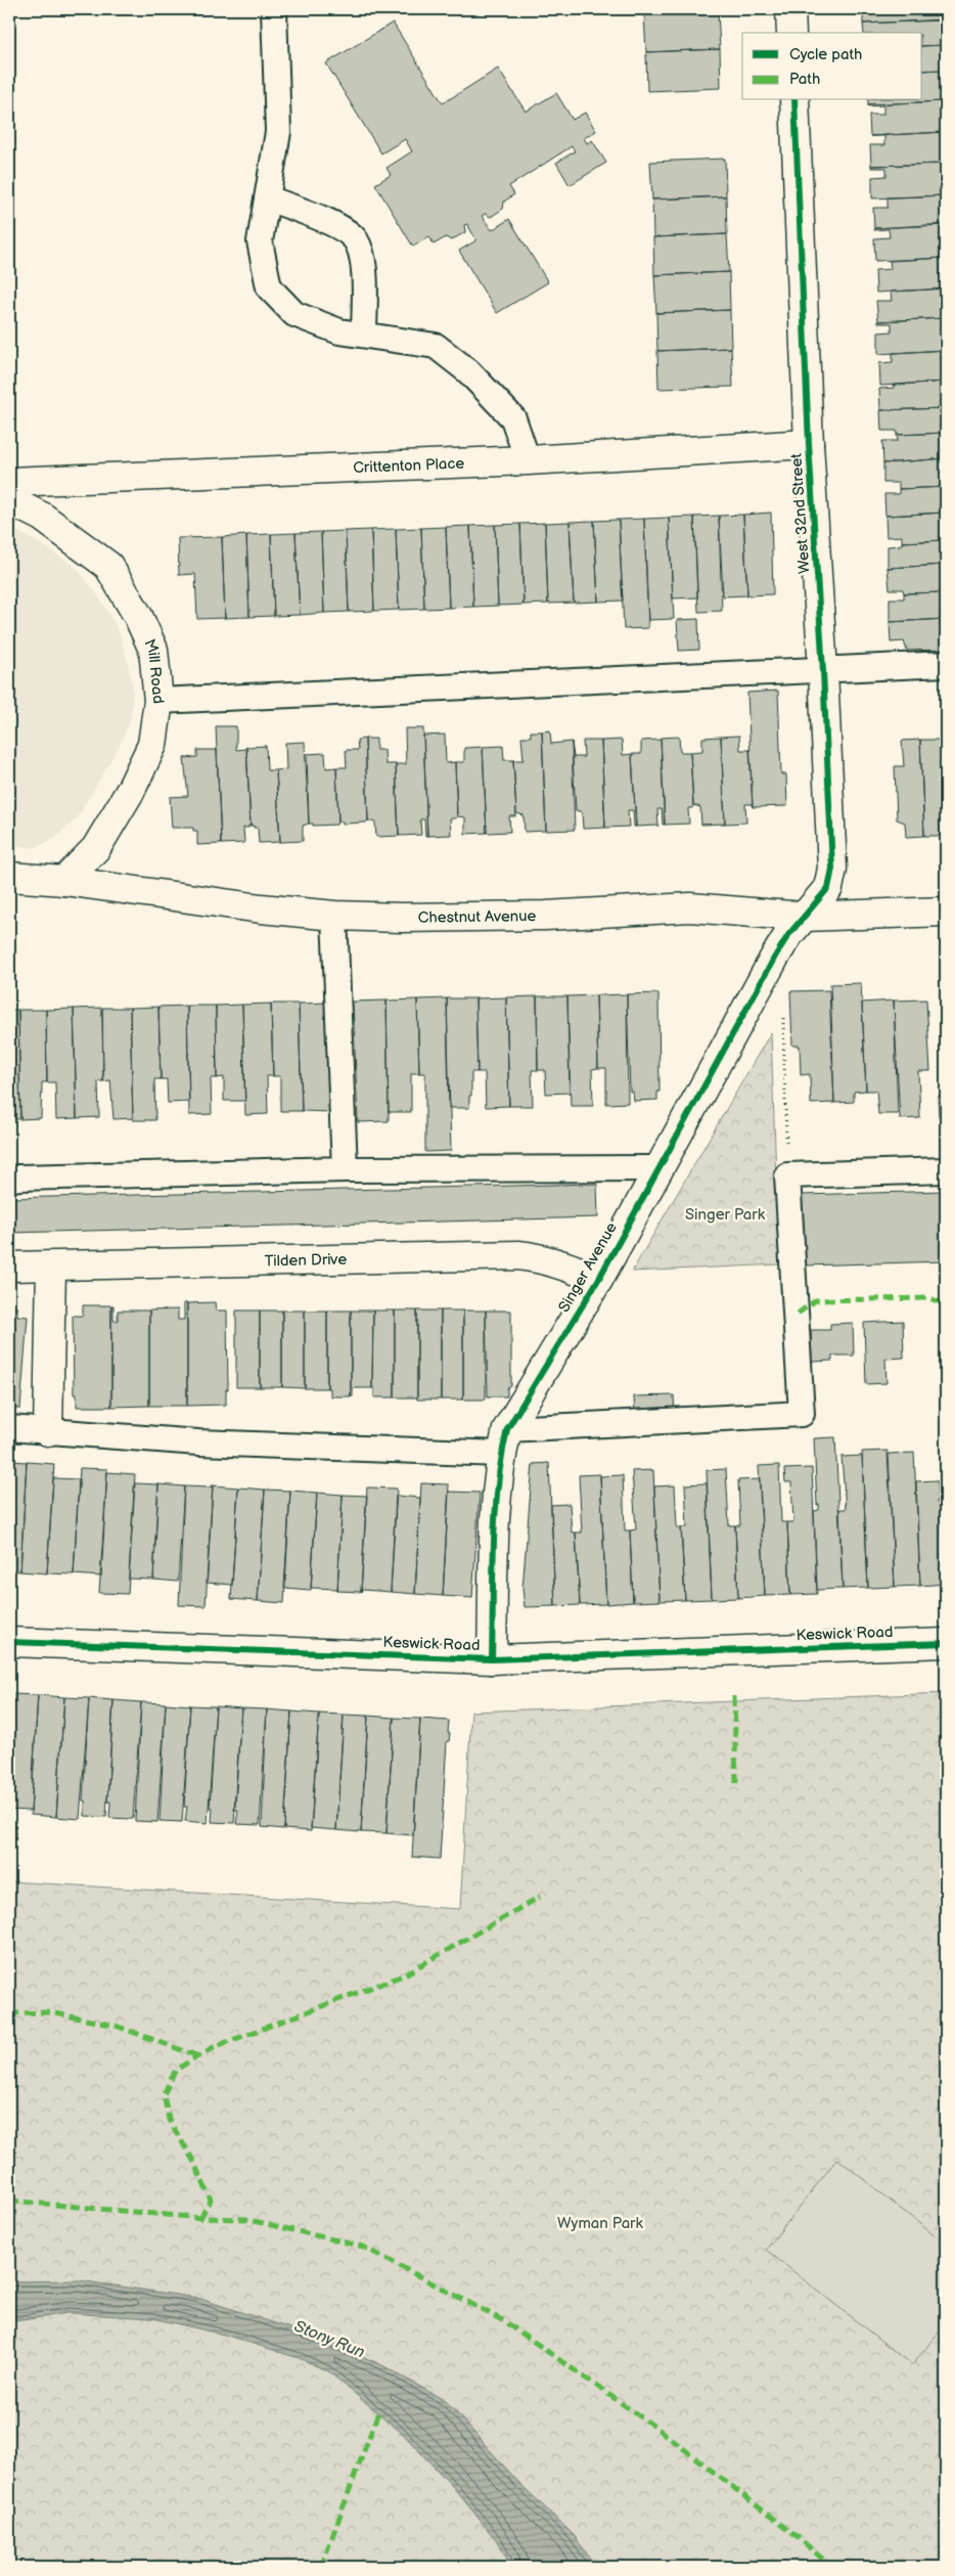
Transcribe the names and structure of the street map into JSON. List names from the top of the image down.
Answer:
{
  "streets": {
    "street": [
      "Crittenton Place",
      "West 32nd Street",
      "Mill Road",
      "Chestnut Avenue",
      "Tilden Drive",
      "Singer Avenue",
      "Keswick Road"
    ]
  },
  "crossings": [
    ["Crittenton Place", "West 32nd Street"],
    ["West 32nd Street", "Chestnut Avenue"],
    ["West 32nd Street", "Singer Avenue"],
    ["Mill Road", "Chestnut Avenue"],
    ["Chestnut Avenue", "Singer Avenue"],
    ["Tilden Drive", "Singer Avenue"],
    ["Singer Avenue", "Keswick Road"]
  ],
  "water": ["Stony Run"],
  "parks": ["Singer Park", "Wyman Park"],
  "legend": ["Cycle path", "Path"]
}
